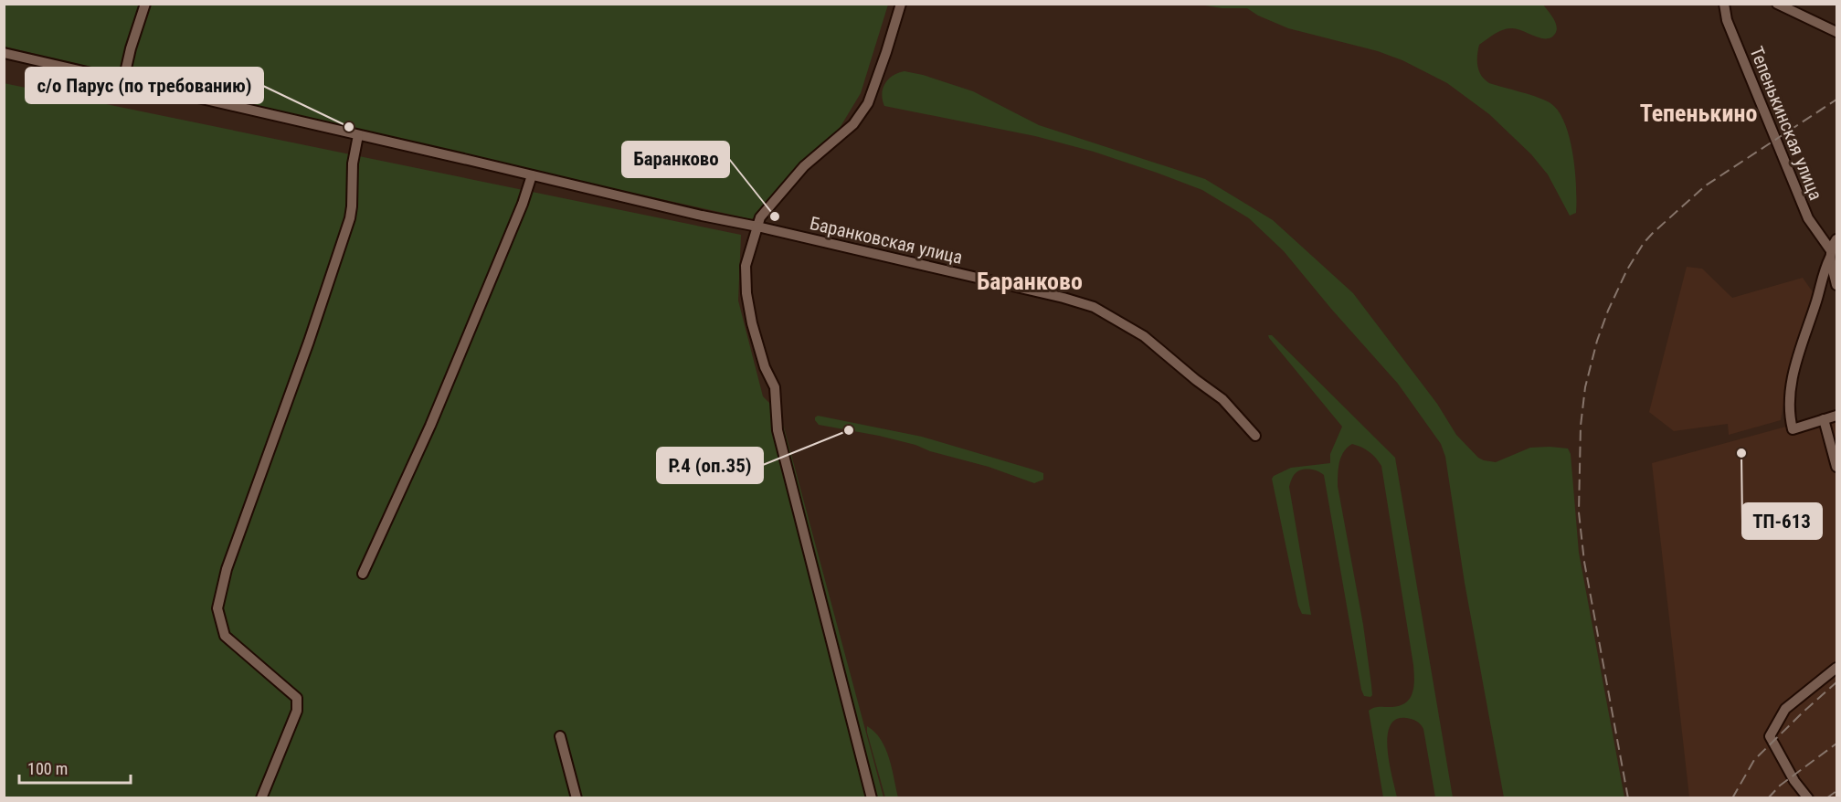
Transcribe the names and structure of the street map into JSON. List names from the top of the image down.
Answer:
{
  "streets": {
    "street": ["Тепенькинская улица", "Баранковская улица"]
  },
  "districts": ["Тепенькино", "Баранково"],
  "places": [
    "с/о Парус (по требованию)",
    "Баранково",
    "Р.4 (оп.35)",
    "ТП-613"
  ],
  "scale_bar": "100 m"
}
